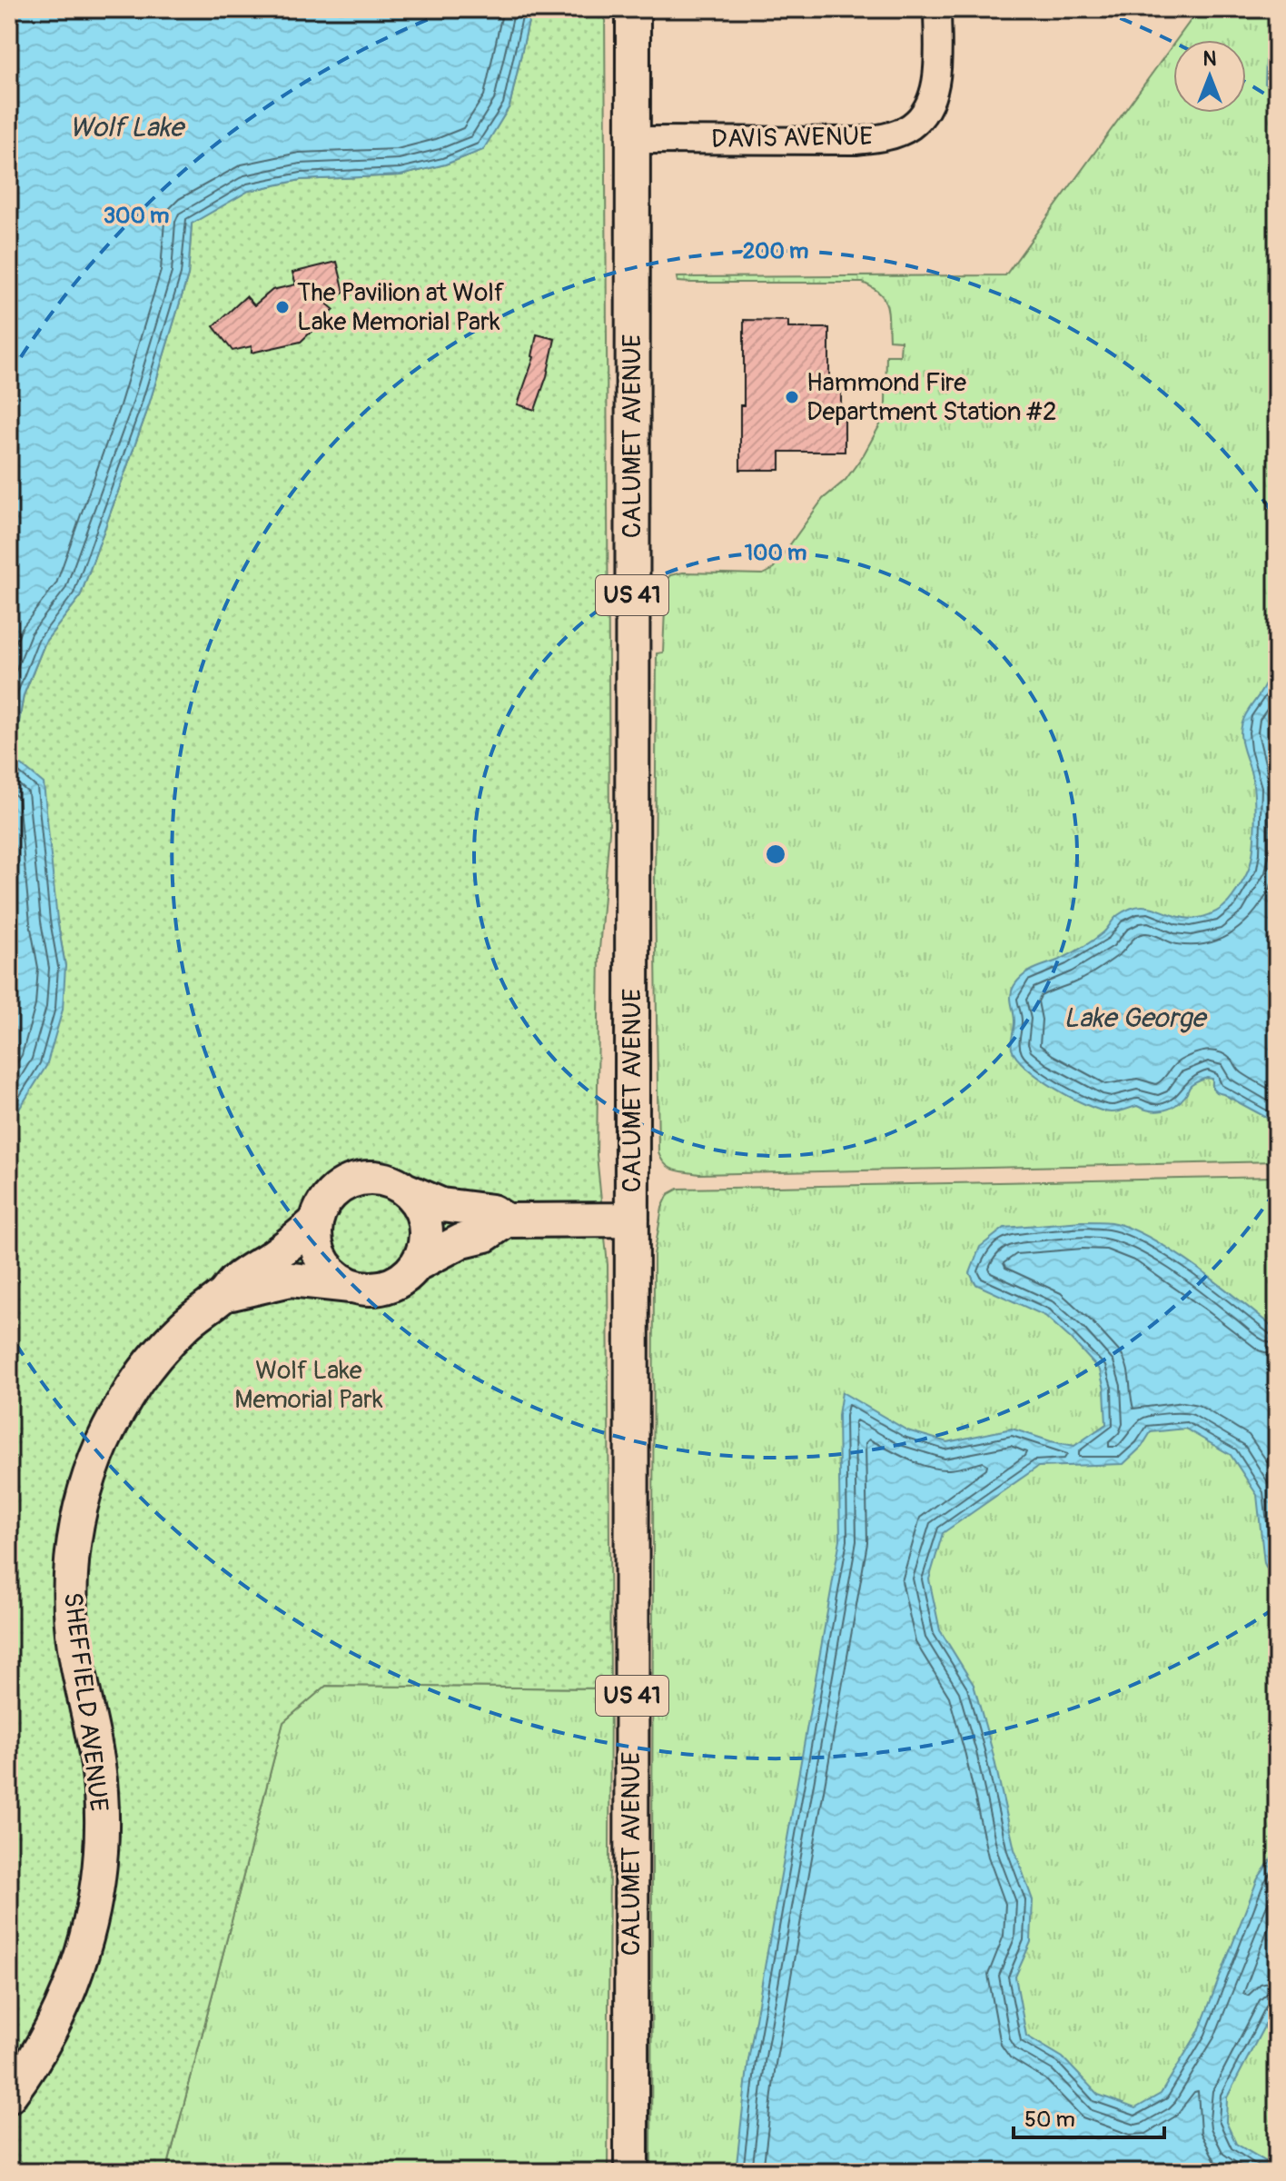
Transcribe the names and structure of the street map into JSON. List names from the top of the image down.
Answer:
{
  "streets": {
    "main road": ["CALUMET AVENUE", "US 41", "SHEFFIELD AVENUE"],
    "street": ["DAVIS AVENUE"]
  },
  "crossings": [
    ["DAVIS AVENUE", "CALUMET AVENUE"]
  ],
  "water": ["Wolf Lake", "Lake George"],
  "parks": ["Wolf Lake Memorial Park"],
  "places": ["The Pavilion at Wolf Lake Memorial Park", "Hammond Fire Department Station #2"],
  "scale_bar": "50 m",
  "north": "top",
  "rings": ["300 m", "200 m", "100 m"]
}
